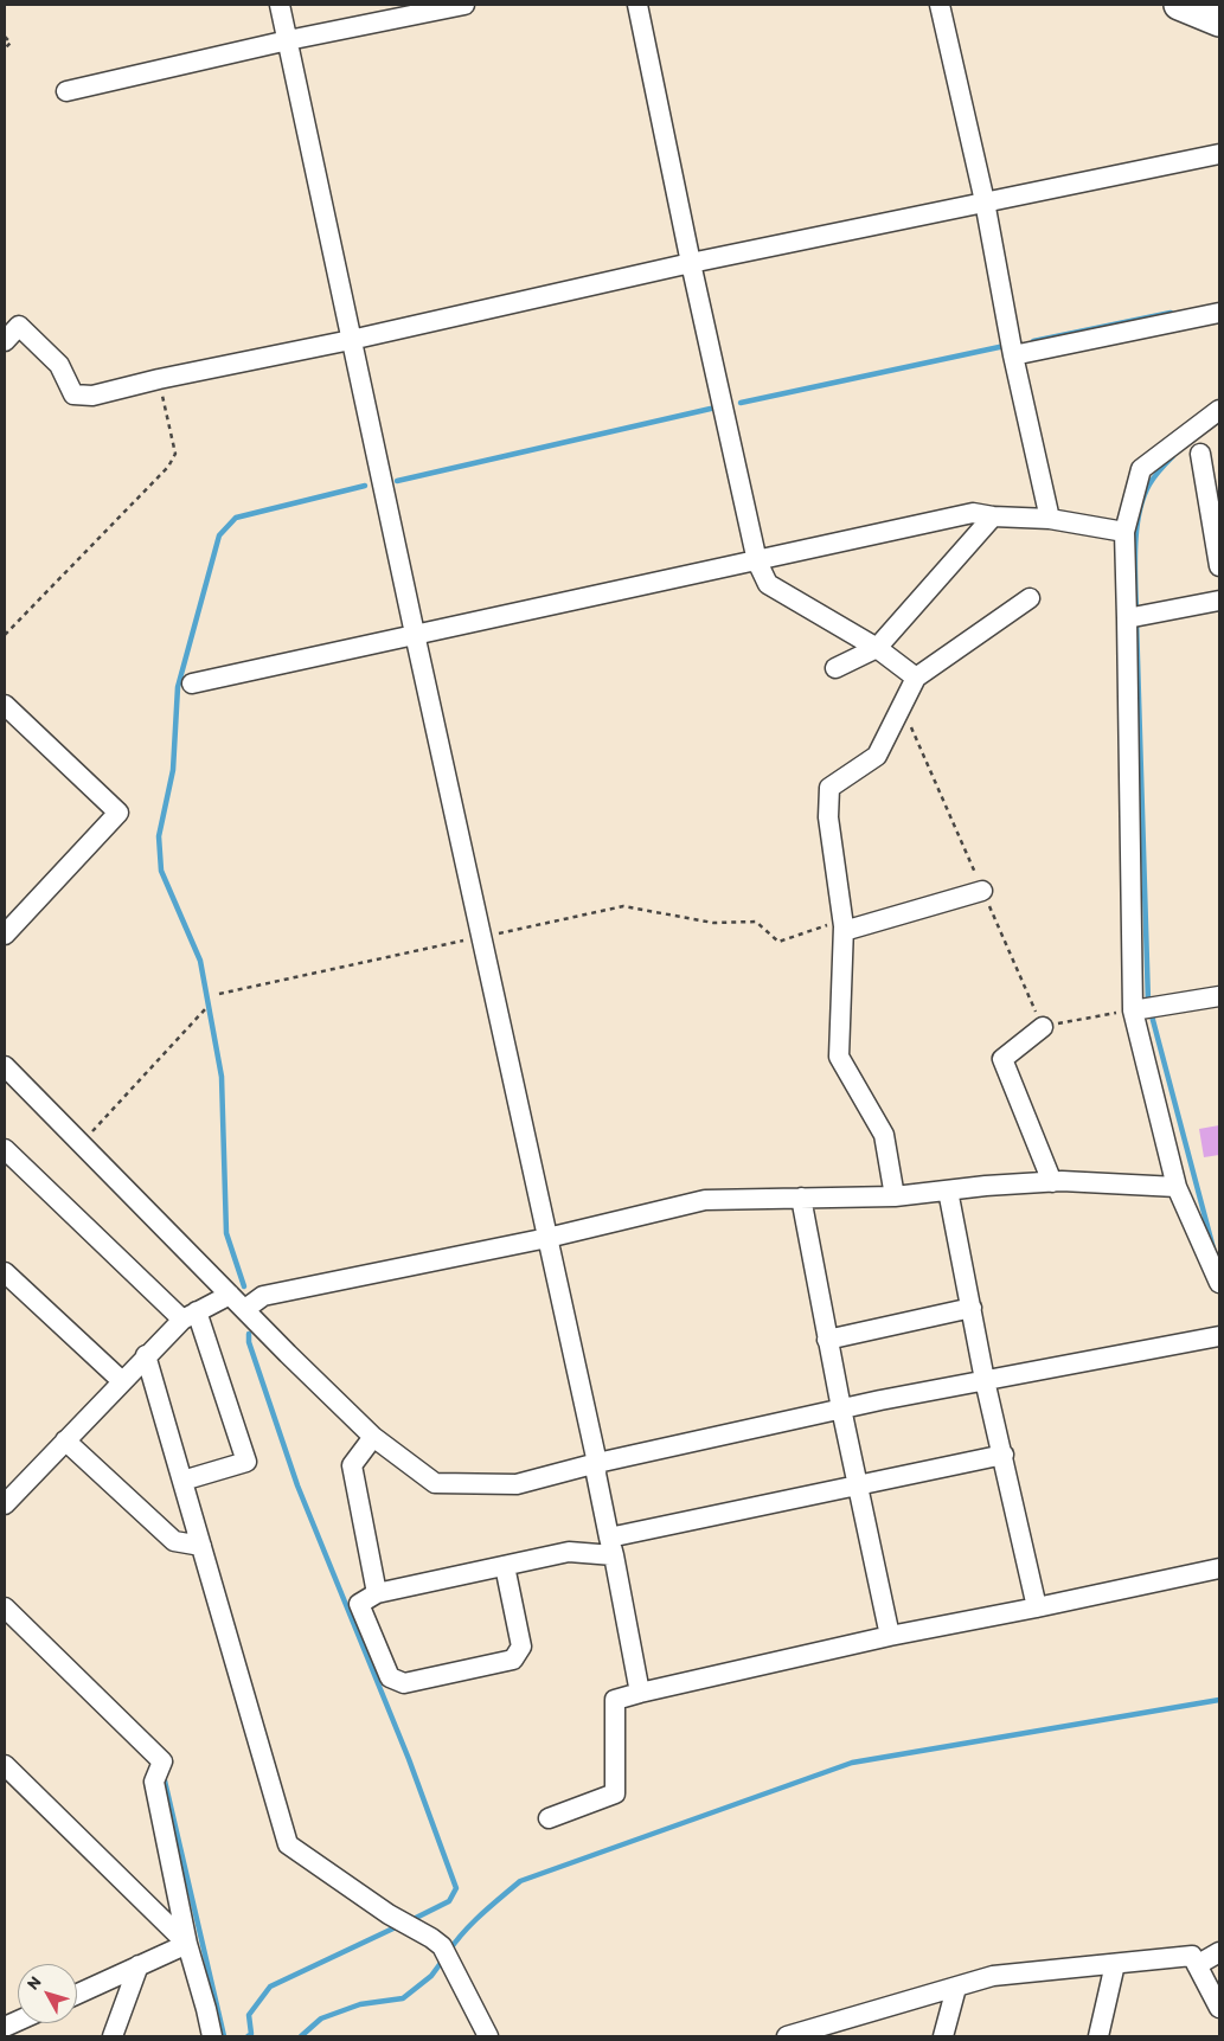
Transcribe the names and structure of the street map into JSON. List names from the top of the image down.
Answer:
{
  "north": "top left"
}
